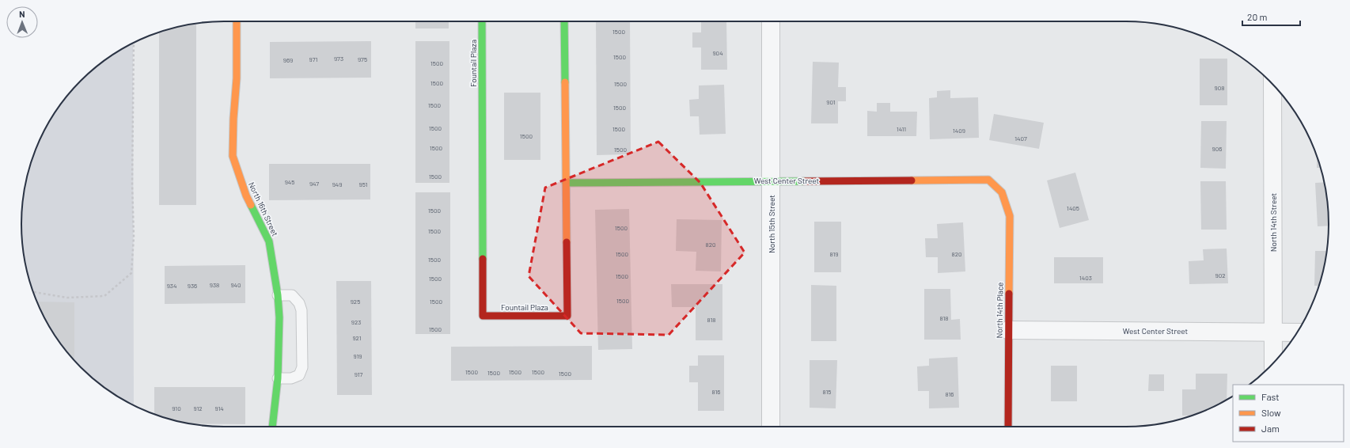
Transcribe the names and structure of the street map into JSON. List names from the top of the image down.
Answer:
{
  "streets": {
    "street": [
      "Fountail Plaza",
      "West Center Street",
      "North 16th Street",
      "North 14th Street",
      "North 15th Street",
      "North 14th Place"
    ]
  },
  "crossings": [
    ["Fountail Plaza", "West Center Street"],
    ["West Center Street", "North 14th Street"],
    ["West Center Street", "North 15th Street"],
    ["West Center Street", "North 14th Place"]
  ],
  "house_numbers": [
    "1500",
    "904",
    "1500",
    "973",
    "971",
    "975",
    "969",
    "1500",
    "1500",
    "1500",
    "908",
    "901",
    "1500",
    "1500",
    "1500",
    "1500",
    "1411",
    "1409",
    "1500",
    "1407",
    "1500",
    "906",
    "1500",
    "1500",
    "945",
    "947",
    "949",
    "951",
    "1405",
    "1500",
    "1500",
    "1500",
    "820",
    "1500",
    "819",
    "820",
    "1500",
    "902",
    "1500",
    "1403",
    "1500",
    "938",
    "940",
    "934",
    "936",
    "1500",
    "925",
    "1500",
    "818",
    "818",
    "923",
    "1500",
    "921",
    "919",
    "1500",
    "1500",
    "1500",
    "1500",
    "1500",
    "917",
    "816",
    "815",
    "816",
    "910",
    "912",
    "914"
  ],
  "legend": ["Fast", "Slow", "Jam"],
  "scale_bar": "20 m",
  "north": "top"
}
